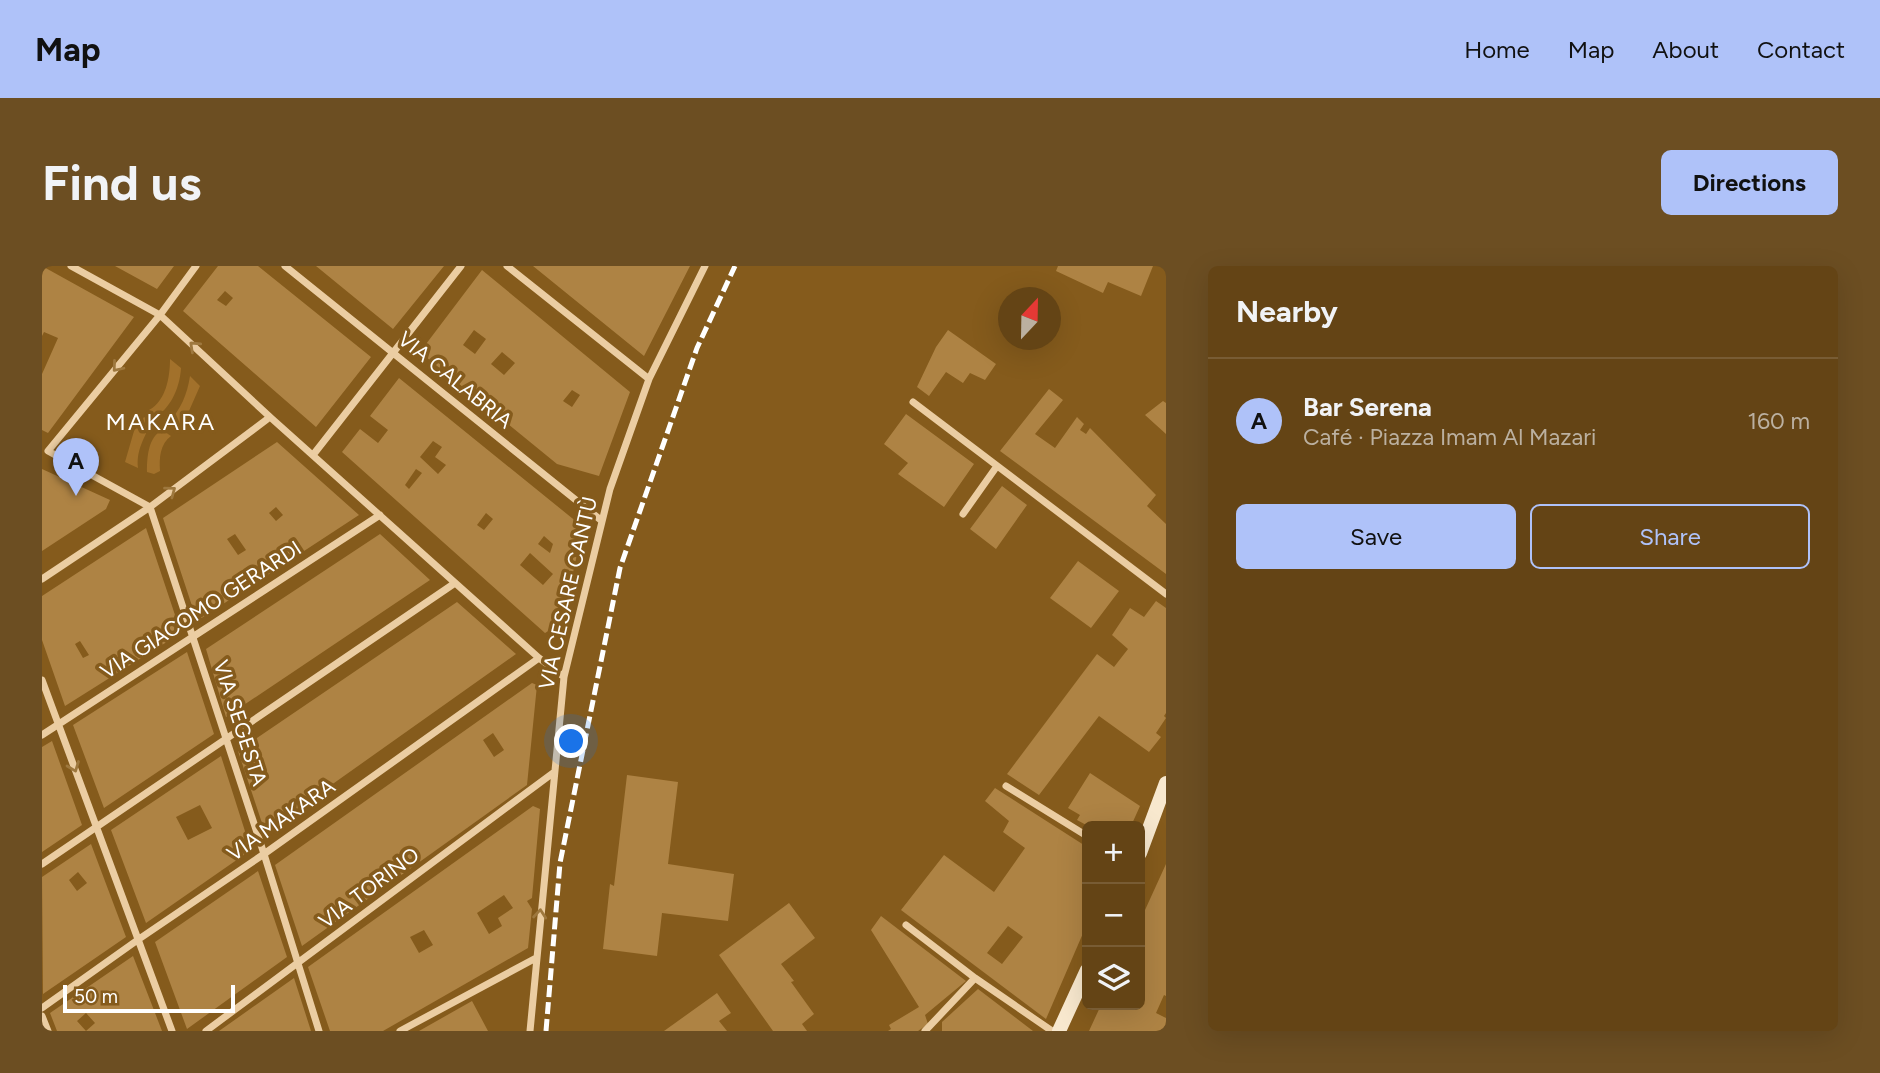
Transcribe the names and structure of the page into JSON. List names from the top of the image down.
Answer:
{
  "streets": {
    "street": [
      "VIA CALABRIA",
      "VIA CESARE CANTÙ",
      "VIA GIACOMO GERARDI",
      "VIA SEGESTA",
      "VIA MAKARA",
      "VIA TORINO"
    ]
  },
  "crossings": [
    ["VIA CALABRIA", "VIA CESARE CANTÙ"],
    ["VIA CESARE CANTÙ", "VIA TORINO"],
    ["VIA GIACOMO GERARDI", "VIA SEGESTA"],
    ["VIA SEGESTA", "VIA MAKARA"],
    ["VIA SEGESTA", "VIA TORINO"]
  ],
  "districts": ["MAKARA"],
  "scale_bar": "50 m",
  "north": "top",
  "page": {
    "header": "Map",
    "nav": [
      "Home",
      "Map",
      "About",
      "Contact"
    ],
    "buttons": [
      "Directions",
      ["Save", "Share"]
    ],
    "title": "Find us",
    "heading": "Nearby",
    "list": [
      {
        "mark": "A",
        "name": "Bar Serena",
        "note": "Café · Piazza Imam Al Mazari",
        "value": "160 m"
      }
    ],
    "pins": "A",
    "map_buttons": ["+", "−"],
    "scale": "50 m"
  }
}
